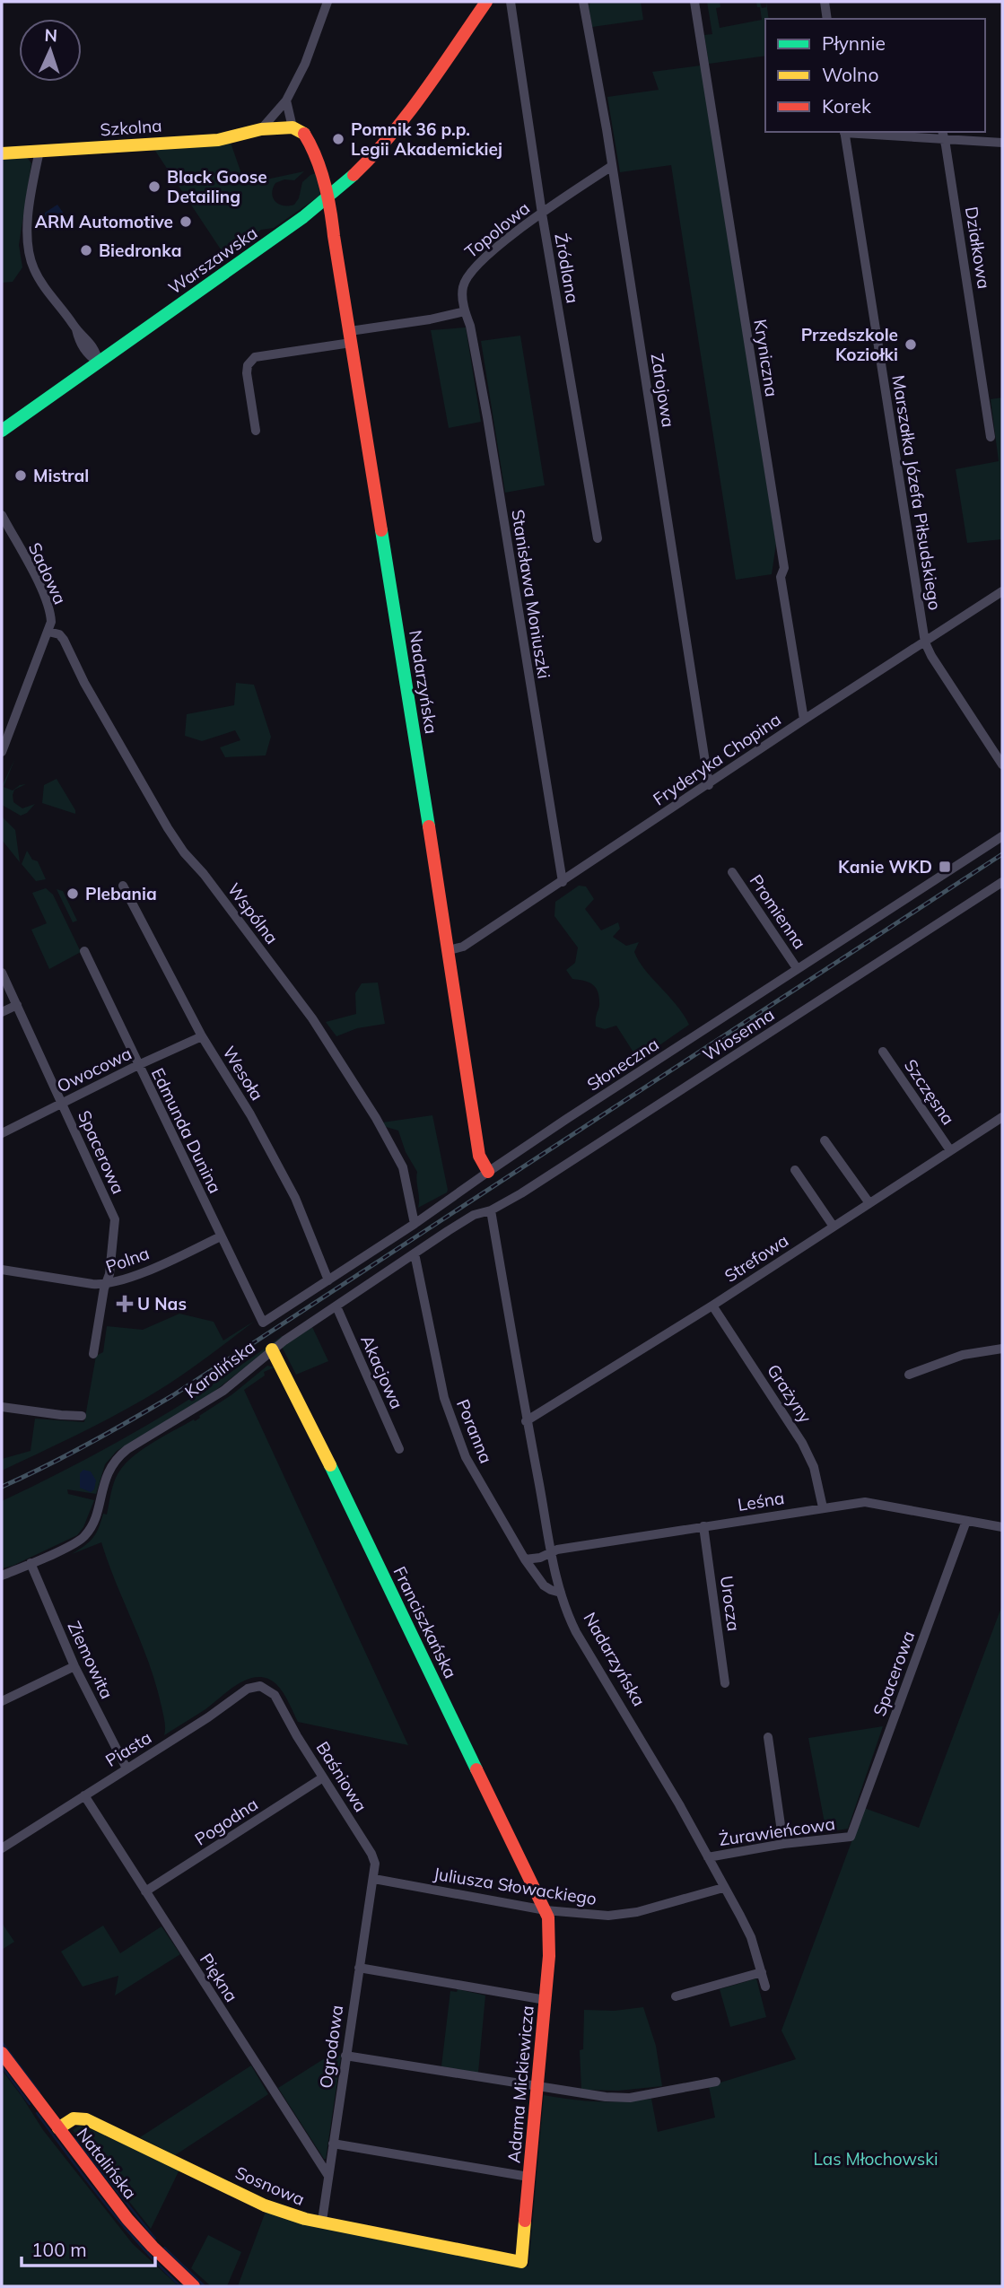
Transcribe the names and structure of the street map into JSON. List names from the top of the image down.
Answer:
{
  "streets": {
    "street": [
      "Szkolna",
      "Topolowa",
      "Działkowa",
      "Warszawska",
      "Źródlana",
      "Kryniczna",
      "Zdrojowa",
      "Marszałka Józefa Piłsudskiego",
      "Sadowa",
      "Stanisława Moniuszki",
      "Nadarzyńska",
      "Fryderyka Chopina",
      "Promienna",
      "Wspólna",
      "Wiosenna",
      "Słoneczna",
      "Owocowa",
      "Wesoła",
      "Szczęsna",
      "Edmunda Dunina",
      "Spacerowa",
      "Strefowa",
      "Polna",
      "Karolińska",
      "Akacjowa",
      "Grażyny",
      "Poranna",
      "Leśna",
      "Urocza",
      "Franciszkańska",
      "Ziemowita",
      "Piasta",
      "Baśniowa",
      "Pogodna",
      "Żurawieńcowa",
      "Juliusza Słowackiego",
      "Piękna",
      "Ogrodowa",
      "Adama Mickiewicza",
      "Natalińska",
      "Sosnowa"
    ]
  },
  "crossings": [
    ["Topolowa", "Źródlana"],
    ["Topolowa", "Zdrojowa"],
    ["Topolowa", "Stanisława Moniuszki"],
    ["Warszawska", "Nadarzyńska"],
    ["Kryniczna", "Fryderyka Chopina"],
    ["Zdrojowa", "Fryderyka Chopina"],
    ["Marszałka Józefa Piłsudskiego", "Fryderyka Chopina"],
    ["Sadowa", "Wspólna"],
    ["Stanisława Moniuszki", "Fryderyka Chopina"],
    ["Nadarzyńska", "Fryderyka Chopina"],
    ["Nadarzyńska", "Wiosenna"],
    ["Nadarzyńska", "Słoneczna"],
    ["Nadarzyńska", "Strefowa"],
    ["Nadarzyńska", "Karolińska"],
    ["Nadarzyńska", "Poranna"],
    ["Nadarzyńska", "Leśna"],
    ["Nadarzyńska", "Żurawieńcowa"],
    ["Nadarzyńska", "Juliusza Słowackiego"],
    ["Promienna", "Słoneczna"],
    ["Wspólna", "Słoneczna"],
    ["Wiosenna", "Karolińska"],
    ["Słoneczna", "Wesoła"],
    ["Słoneczna", "Edmunda Dunina"],
    ["Owocowa", "Wesoła"],
    ["Owocowa", "Edmunda Dunina"],
    ["Owocowa", "Spacerowa"],
    ["Szczęsna", "Strefowa"],
    ["Edmunda Dunina", "Polna"],
    ["Spacerowa", "Polna"],
    ["Spacerowa", "Leśna"],
    ["Spacerowa", "Żurawieńcowa"],
    ["Strefowa", "Grażyny"],
    ["Karolińska", "Akacjowa"],
    ["Karolińska", "Poranna"],
    ["Karolińska", "Franciszkańska"],
    ["Karolińska", "Ziemowita"],
    ["Grażyny", "Leśna"],
    ["Poranna", "Leśna"],
    ["Leśna", "Urocza"],
    ["Franciszkańska", "Juliusza Słowackiego"],
    ["Franciszkańska", "Adama Mickiewicza"],
    ["Ziemowita", "Piasta"],
    ["Piasta", "Baśniowa"],
    ["Piasta", "Piękna"],
    ["Baśniowa", "Pogodna"],
    ["Baśniowa", "Juliusza Słowackiego"],
    ["Baśniowa", "Ogrodowa"],
    ["Pogodna", "Piękna"],
    ["Juliusza Słowackiego", "Ogrodowa"],
    ["Juliusza Słowackiego", "Adama Mickiewicza"],
    ["Piękna", "Ogrodowa"],
    ["Ogrodowa", "Sosnowa"],
    ["Adama Mickiewicza", "Sosnowa"],
    ["Natalińska", "Sosnowa"]
  ],
  "parks": ["Las Młochowski"],
  "places": {
    "other": [
      "Pomnik 36 p.p. Legii Akademickiej",
      "Black Goose Detailing",
      "ARM Automotive",
      "Biedronka",
      "Przedszkole Koziołki",
      "Mistral",
      "Plebania"
    ],
    "transit": ["Kanie WKD"],
    "health": ["U Nas"]
  },
  "legend": ["Płynnie", "Wolno", "Korek"],
  "scale_bar": "100 m",
  "north": "top"
}
